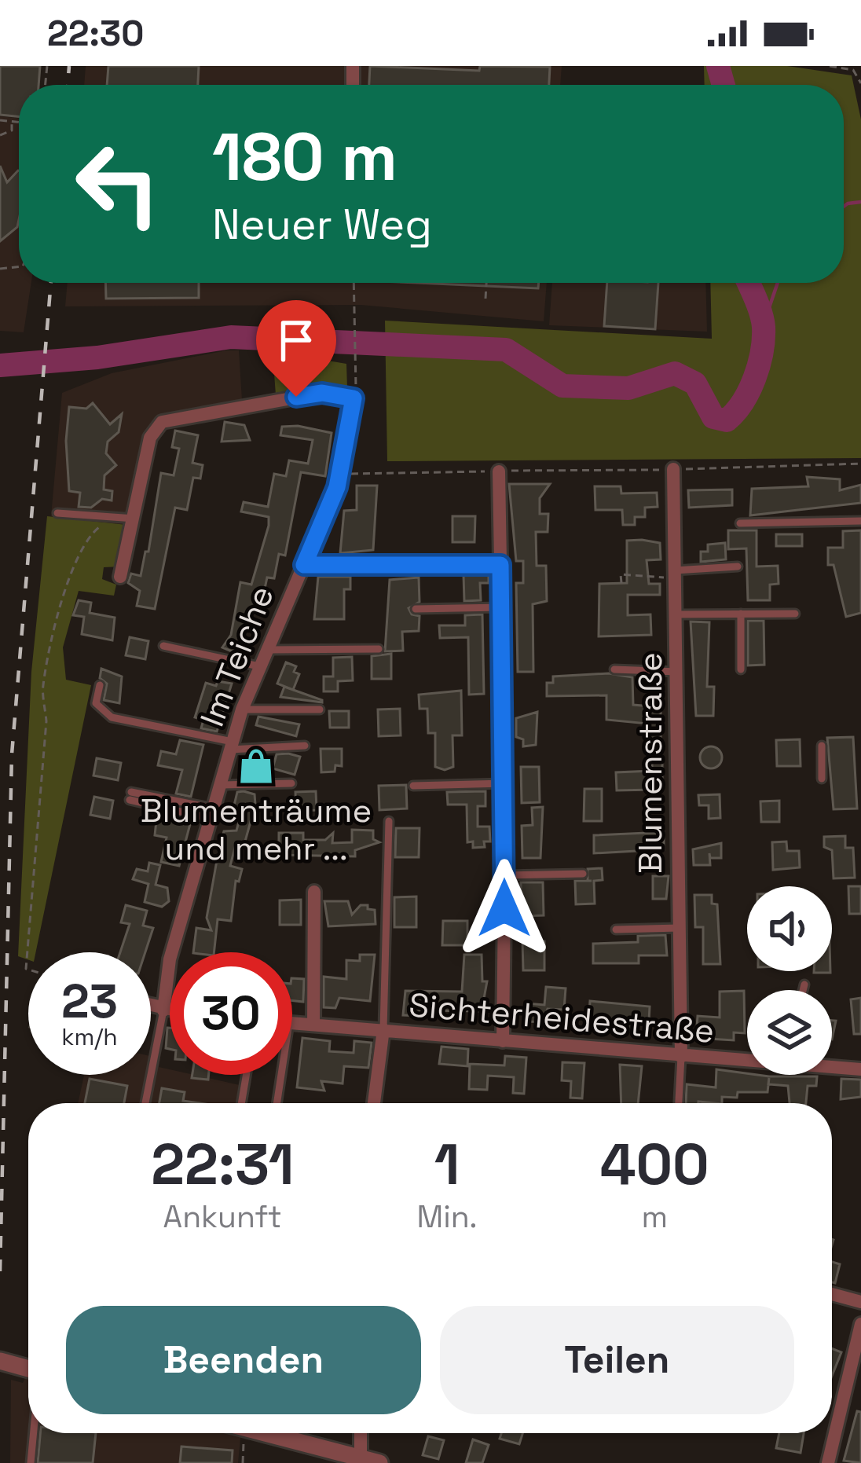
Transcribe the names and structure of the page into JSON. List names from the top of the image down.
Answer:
{
  "streets": {
    "street": ["Im Teiche", "Blumenstraße", "Sichterheidestraße"]
  },
  "crossings": [
    ["Blumenstraße", "Sichterheidestraße"]
  ],
  "places": {
    "shop": ["Blumenträume und mehr ..."]
  },
  "page": {
    "status": "22:30",
    "turn": ["180 m", "Neuer Weg"],
    "speed": "23 km/h",
    "limit": "30",
    "eta": [
      "22:31",
      "Ankunft",
      "1",
      "Min.",
      "400",
      "m"
    ],
    "buttons": ["Beenden", "Teilen"]
  }
}
